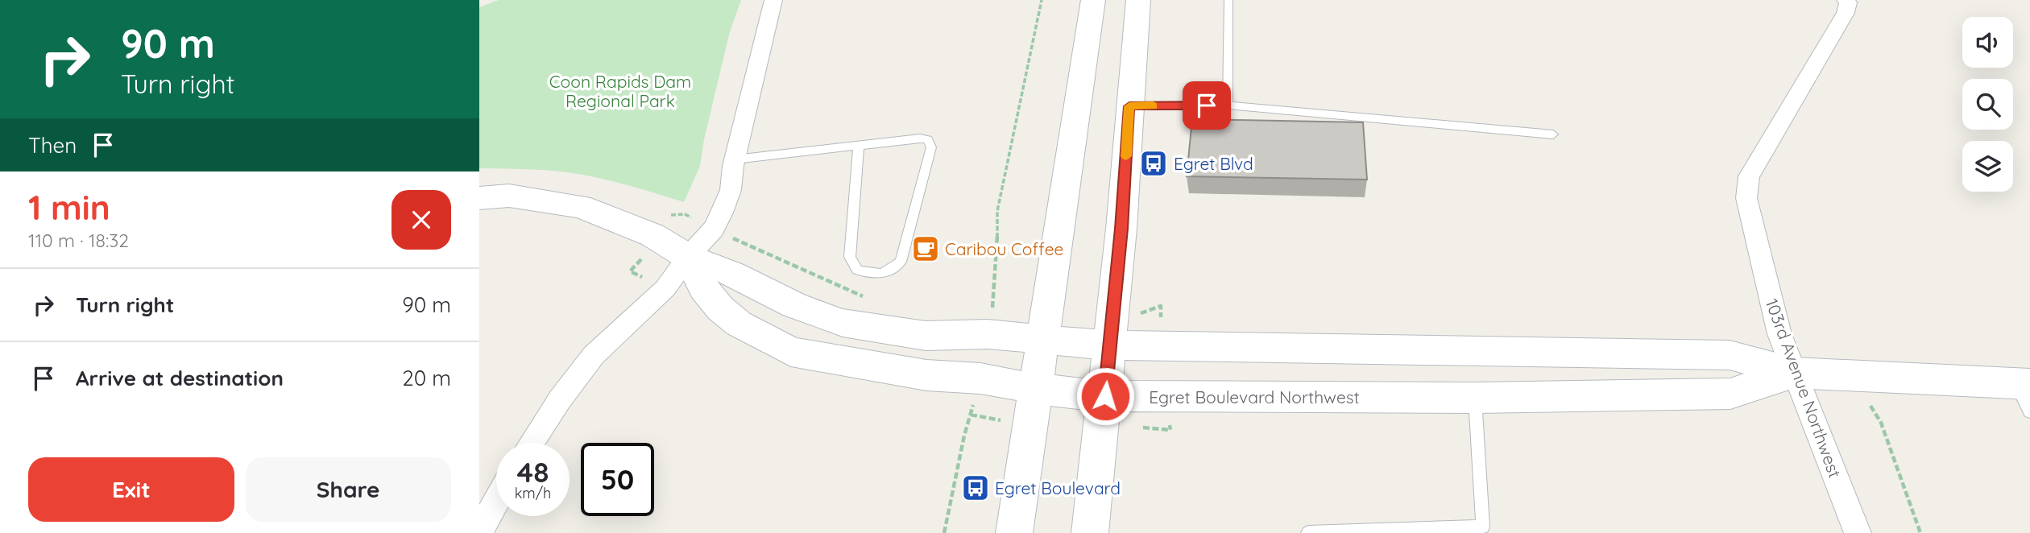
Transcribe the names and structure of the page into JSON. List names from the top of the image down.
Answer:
{
  "streets": {
    "street": ["103rd Avenue Northwest", "Egret Boulevard Northwest"]
  },
  "crossings": [
    ["103rd Avenue Northwest", "Egret Boulevard Northwest"]
  ],
  "parks": ["Coon Rapids Dam Regional Park"],
  "places": {
    "bus stop": ["Egret Blvd", "Egret Boulevard"],
    "cafe": ["Caribou Coffee"]
  },
  "page": {
    "turn": ["90 m", "Turn right"],
    "then": "Then",
    "heading": ["1 min", "110 m · 18:32"],
    "list": [
      {
        "name": "Turn right",
        "value": "90 m"
      },
      {
        "name": "Arrive at destination",
        "value": "20 m"
      }
    ],
    "speed": "48 km/h",
    "limit": "50",
    "buttons": ["Exit", "Share"]
  }
}
